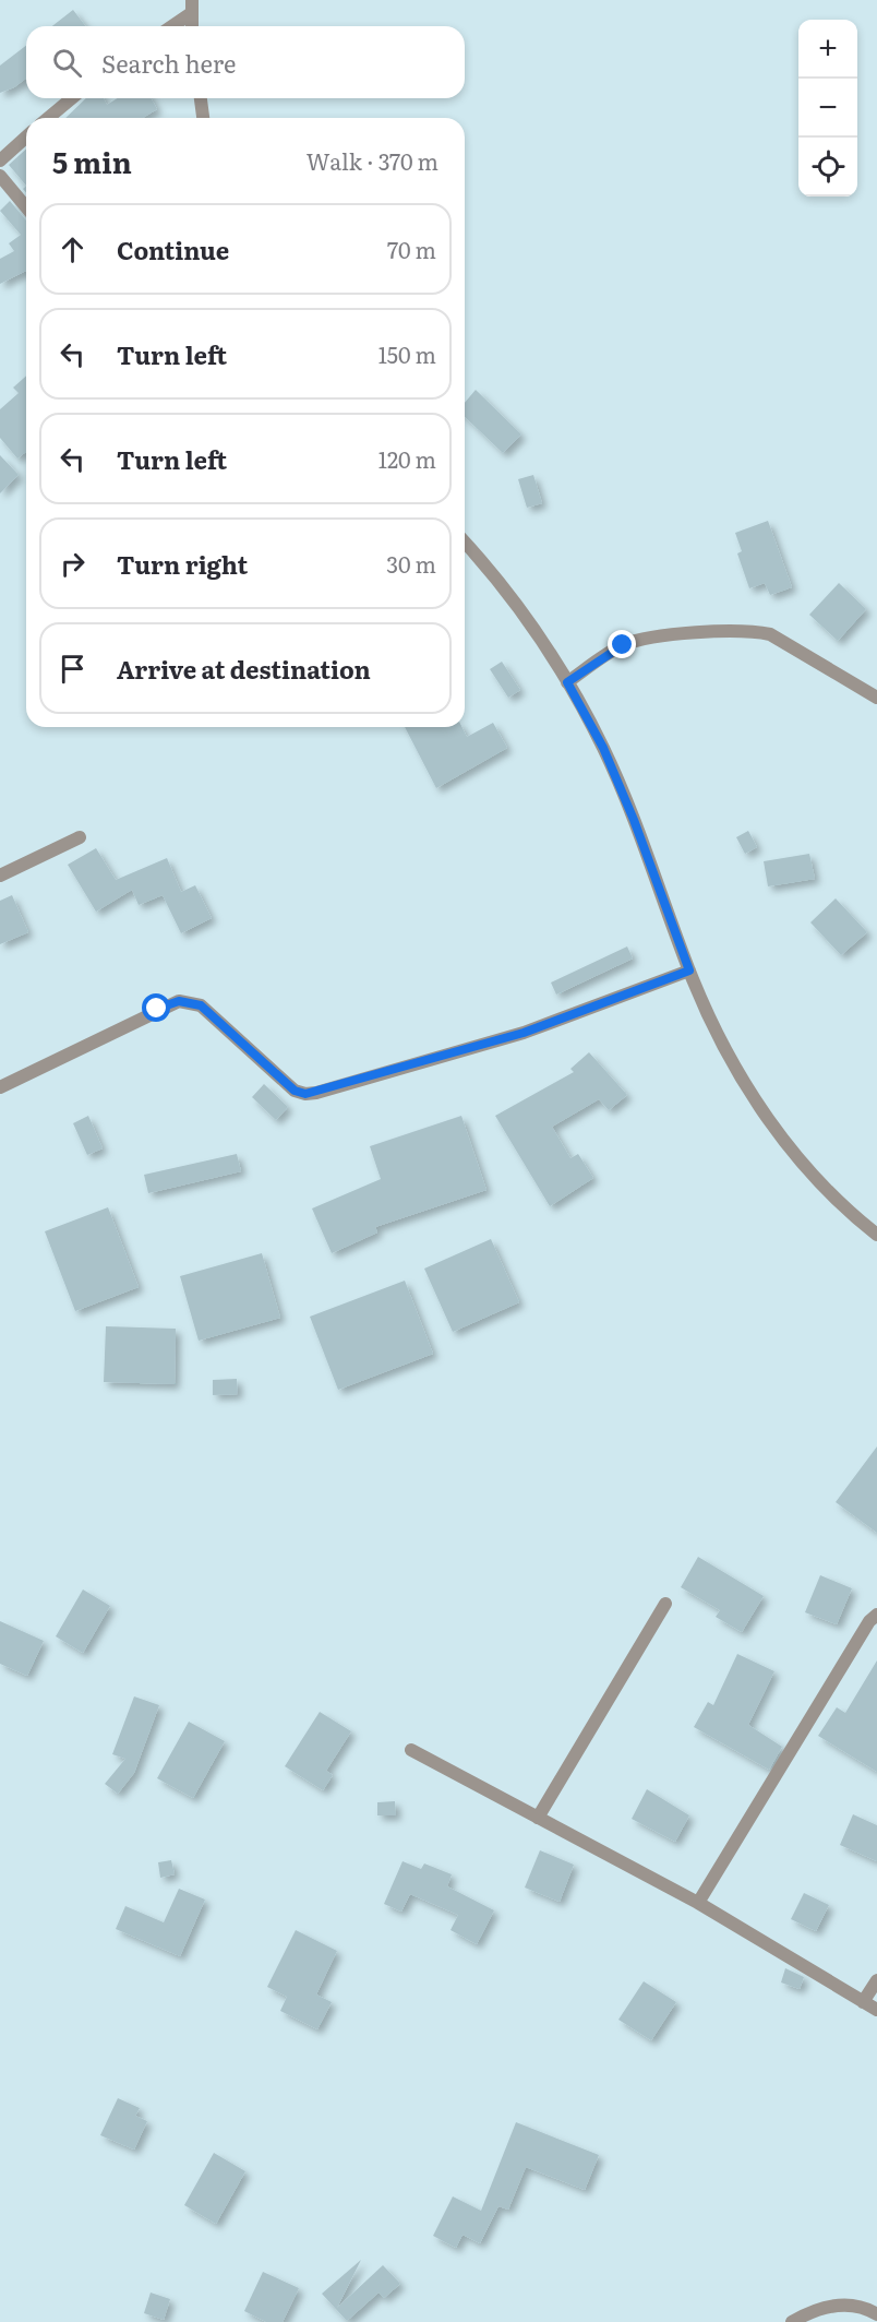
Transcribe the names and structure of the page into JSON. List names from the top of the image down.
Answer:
{
  "page": {
    "map_buttons": ["+", "−"],
    "search": "Search here",
    "heading": ["5 min", "Walk · 370 m"],
    "list": [
      ["Continue", "70 m"],
      ["Turn left", "150 m"],
      ["Turn left", "120 m"],
      ["Turn right", "30 m"],
      "Arrive at destination"
    ]
  }
}
